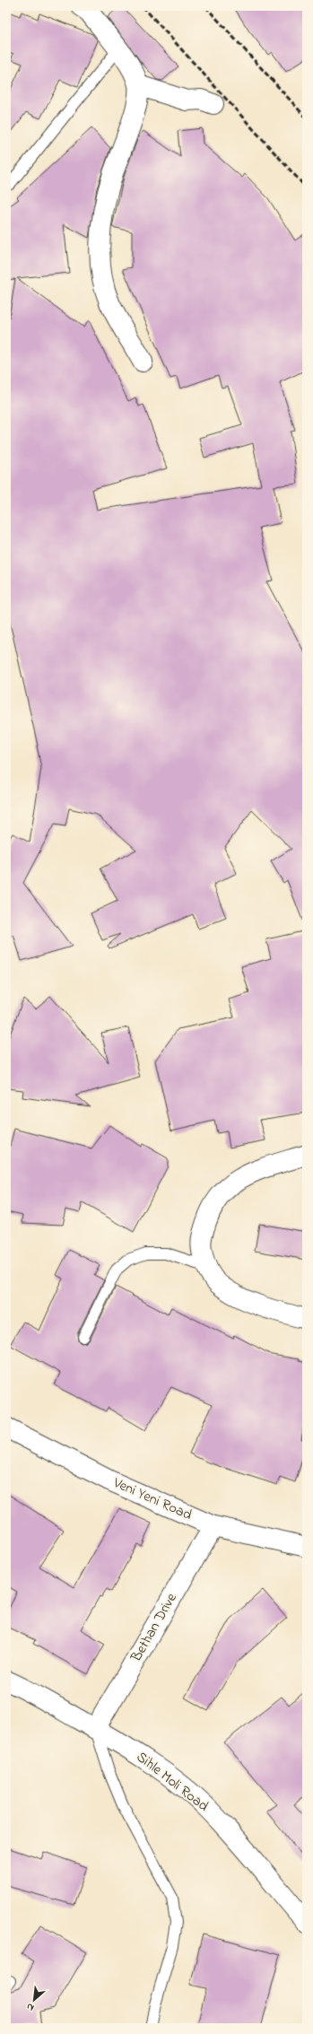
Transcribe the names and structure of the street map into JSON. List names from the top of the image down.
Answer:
{
  "streets": {
    "street": ["Veni Yeni Road", "Bethan Drive", "Sihle Moli Road"]
  },
  "crossings": [
    ["Veni Yeni Road", "Bethan Drive"],
    ["Bethan Drive", "Sihle Moli Road"]
  ],
  "north": "bottom left"
}
